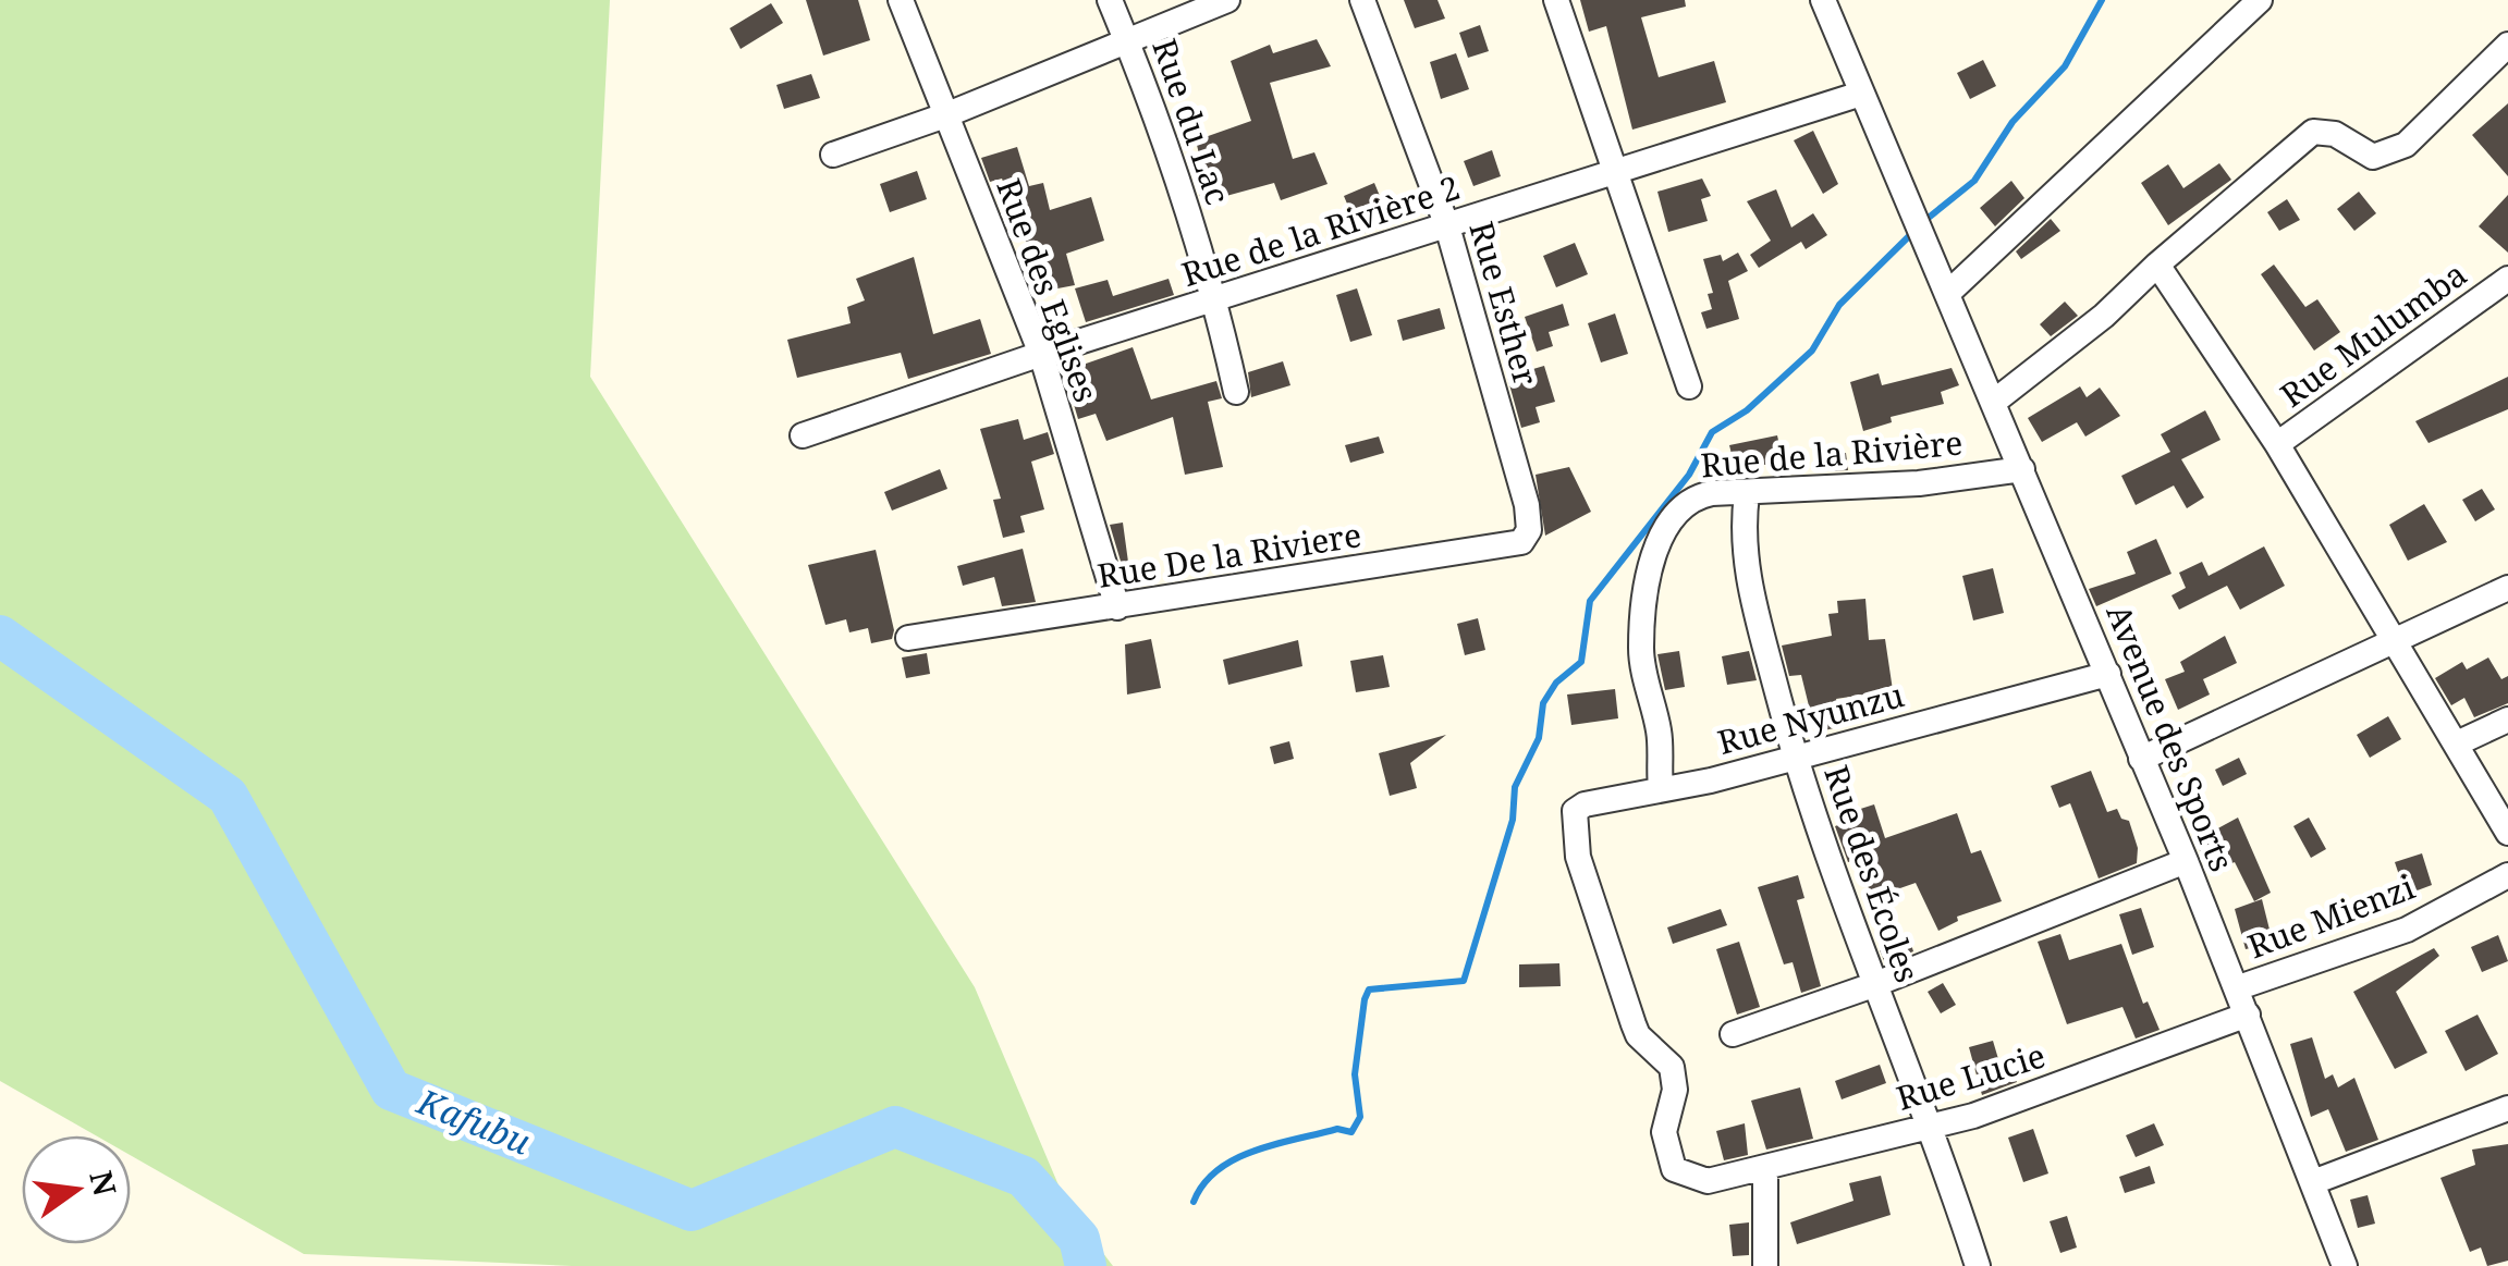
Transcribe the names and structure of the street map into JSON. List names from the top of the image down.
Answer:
{
  "streets": {
    "street": [
      "Rue du Lac",
      "Rue de la Rivière 2",
      "Rue des Eglises",
      "Rue Esther",
      "Rue Mulumba",
      "Rue de la Rivière",
      "Rue De la Riviere",
      "Rue Nyunzu",
      "Avenue des Sports",
      "Rue des Écoles",
      "Rue Mienzi",
      "Rue Lucie"
    ]
  },
  "crossings": [
    ["Rue du Lac", "Rue de la Rivière 2"],
    ["Rue de la Rivière 2", "Rue des Eglises"],
    ["Rue de la Rivière 2", "Rue Esther"],
    ["Rue de la Rivière 2", "Avenue des Sports"],
    ["Rue des Eglises", "Rue De la Riviere"],
    ["Rue Esther", "Rue De la Riviere"],
    ["Rue de la Rivière", "Rue Nyunzu"],
    ["Rue de la Rivière", "Avenue des Sports"],
    ["Rue de la Rivière", "Rue des Écoles"],
    ["Rue Nyunzu", "Avenue des Sports"],
    ["Rue Nyunzu", "Rue des Écoles"],
    ["Rue Nyunzu", "Rue Lucie"],
    ["Avenue des Sports", "Rue Mienzi"],
    ["Avenue des Sports", "Rue Lucie"],
    ["Rue des Écoles", "Rue Lucie"]
  ],
  "water": ["Kafubu"],
  "north": "right"
}
